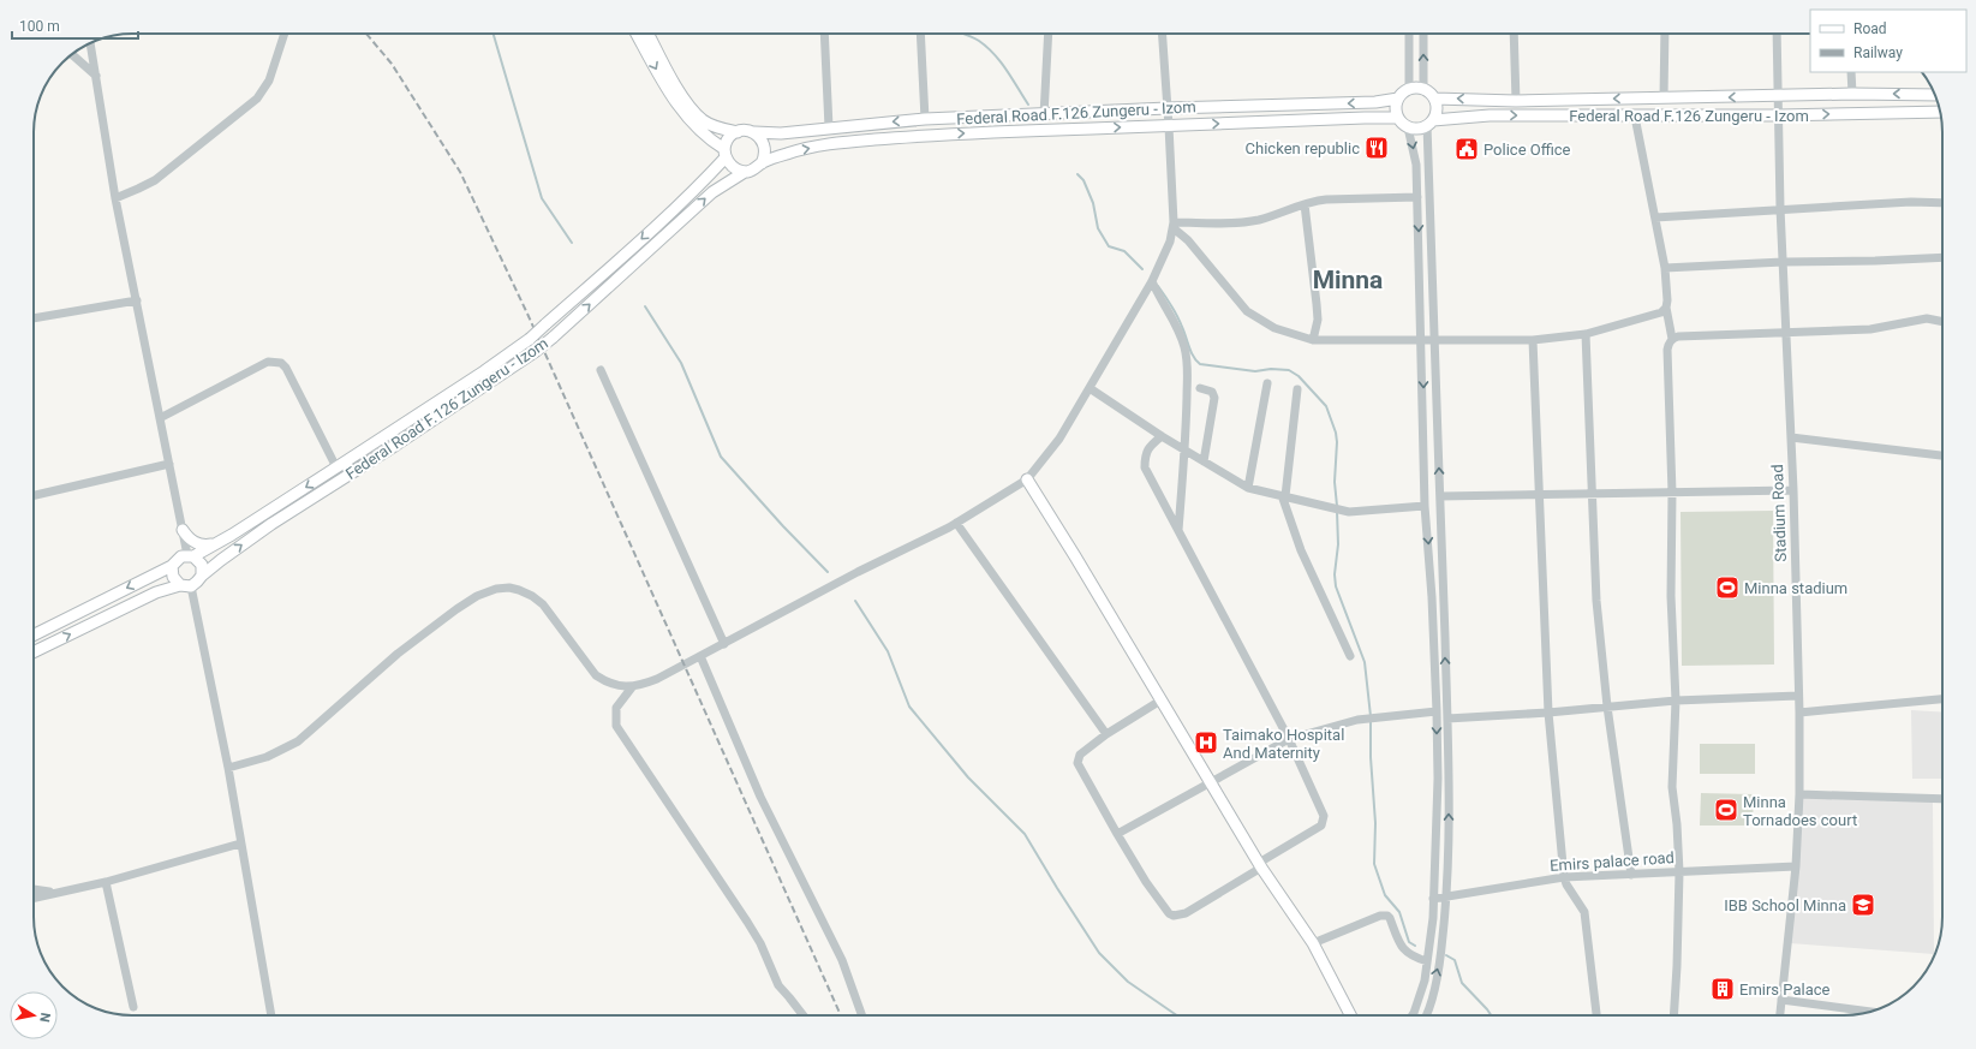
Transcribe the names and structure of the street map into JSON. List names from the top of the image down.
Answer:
{
  "streets": {
    "main road": ["Federal Road F.126 Zungeru - Izom"],
    "street": ["Stadium Road", "Emirs palace road"]
  },
  "crossings": [
    ["Federal Road F.126 Zungeru - Izom", "Stadium Road"],
    ["Stadium Road", "Emirs palace road"]
  ],
  "districts": ["Minna"],
  "places": {
    "restaurant": ["Chicken republic"],
    "public building": ["Police Office"],
    "sports": ["Minna stadium", "Minna Tornadoes court"],
    "hospital": ["Taimako Hospital And Maternity"],
    "school or university": ["IBB School Minna"],
    "building": ["Emirs Palace"]
  },
  "legend": ["Road", "Railway"],
  "scale_bar": "100 m",
  "north": "right"
}
